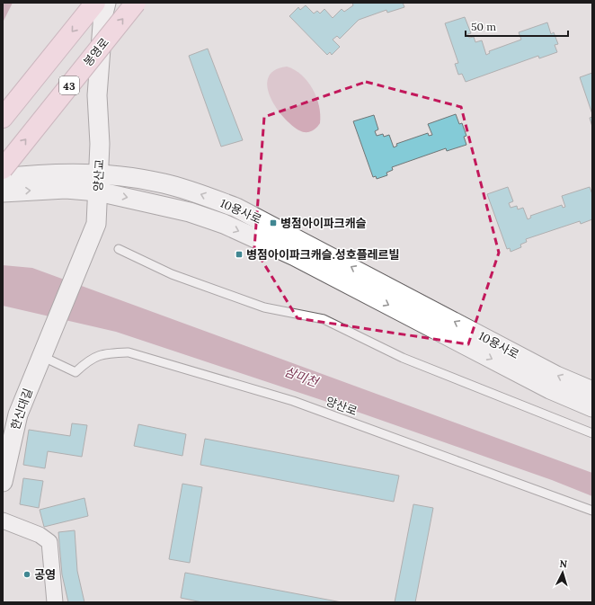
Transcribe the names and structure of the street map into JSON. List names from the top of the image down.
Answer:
{
  "streets": {
    "highway": ["봉영로", "43"],
    "street": ["양산교", "10용사로", "한신대길"],
    "lane": ["양산로"]
  },
  "crossings": [
    ["양산교", "10용사로"],
    ["양산교", "한신대길"],
    ["양산로", "한신대길"]
  ],
  "water": ["삼미천"],
  "places": {
    "transit": ["병점아이파크캐슬", "병점아이파크캐슬.성호플레르빌"],
    "other": ["공영"]
  },
  "scale_bar": "50 m",
  "north": "top"
}
